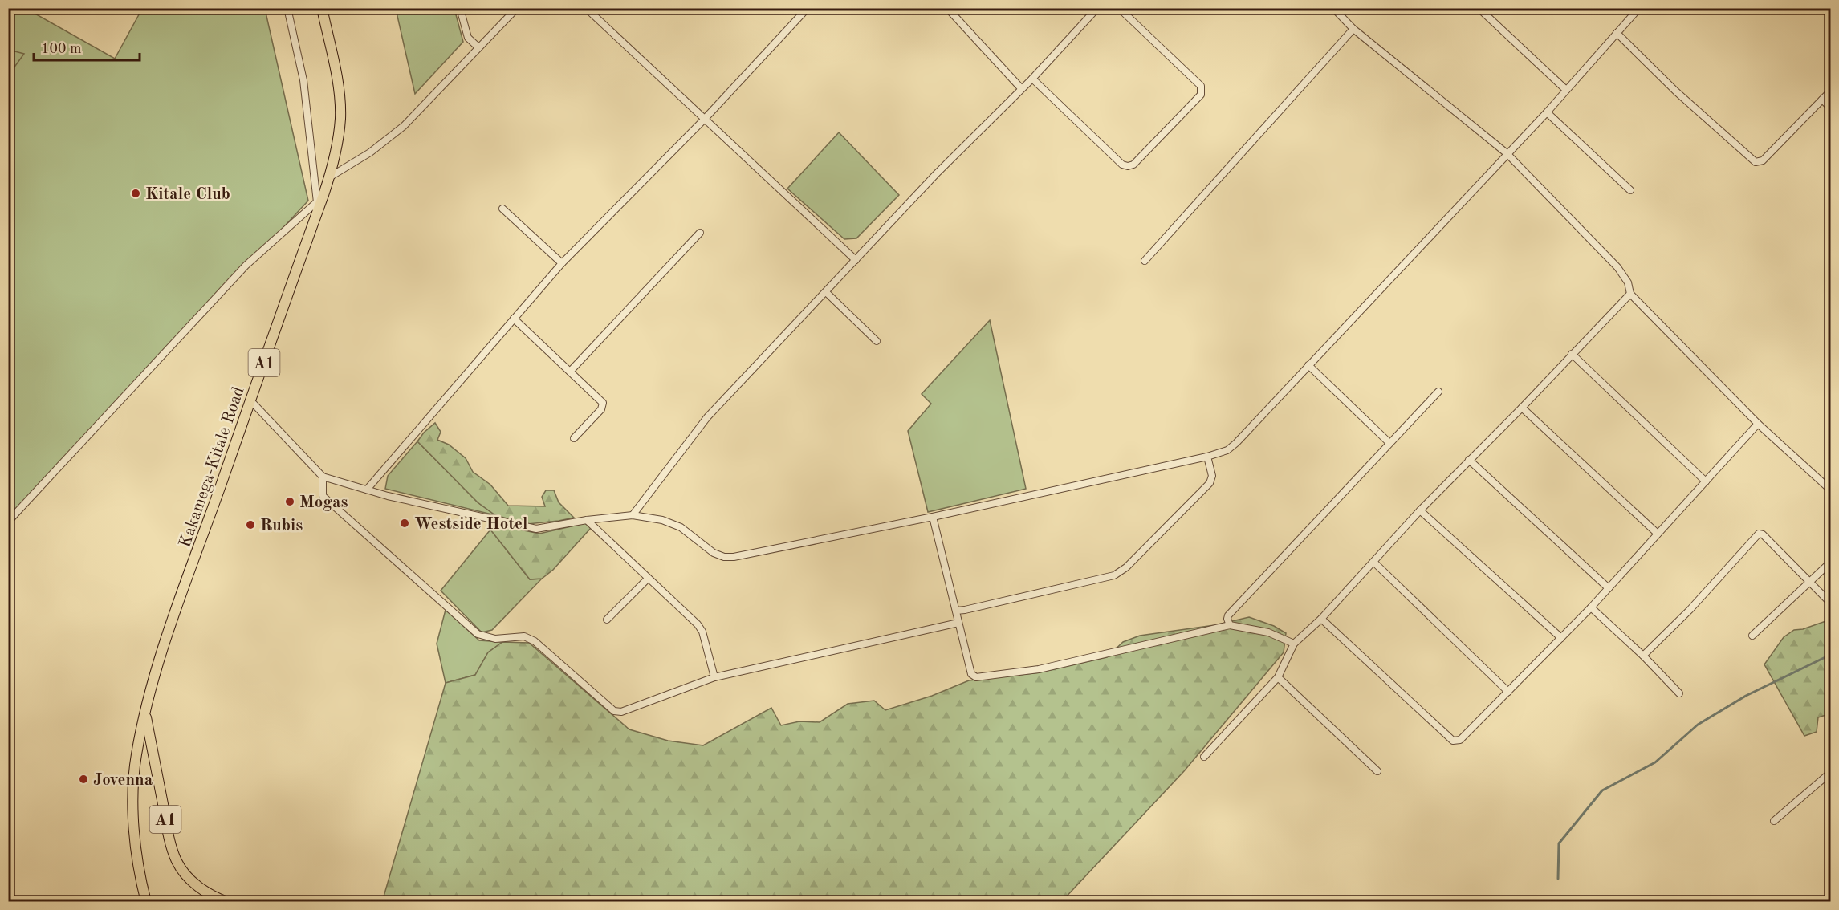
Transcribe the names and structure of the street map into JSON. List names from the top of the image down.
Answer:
{
  "streets": {
    "highway": ["A1", "Kakamega-Kitale Road"]
  },
  "places": [
    "Kitale Club",
    "Mogas",
    "Westside Hotel",
    "Rubis",
    "Jovenna"
  ],
  "scale_bar": "100 m"
}
